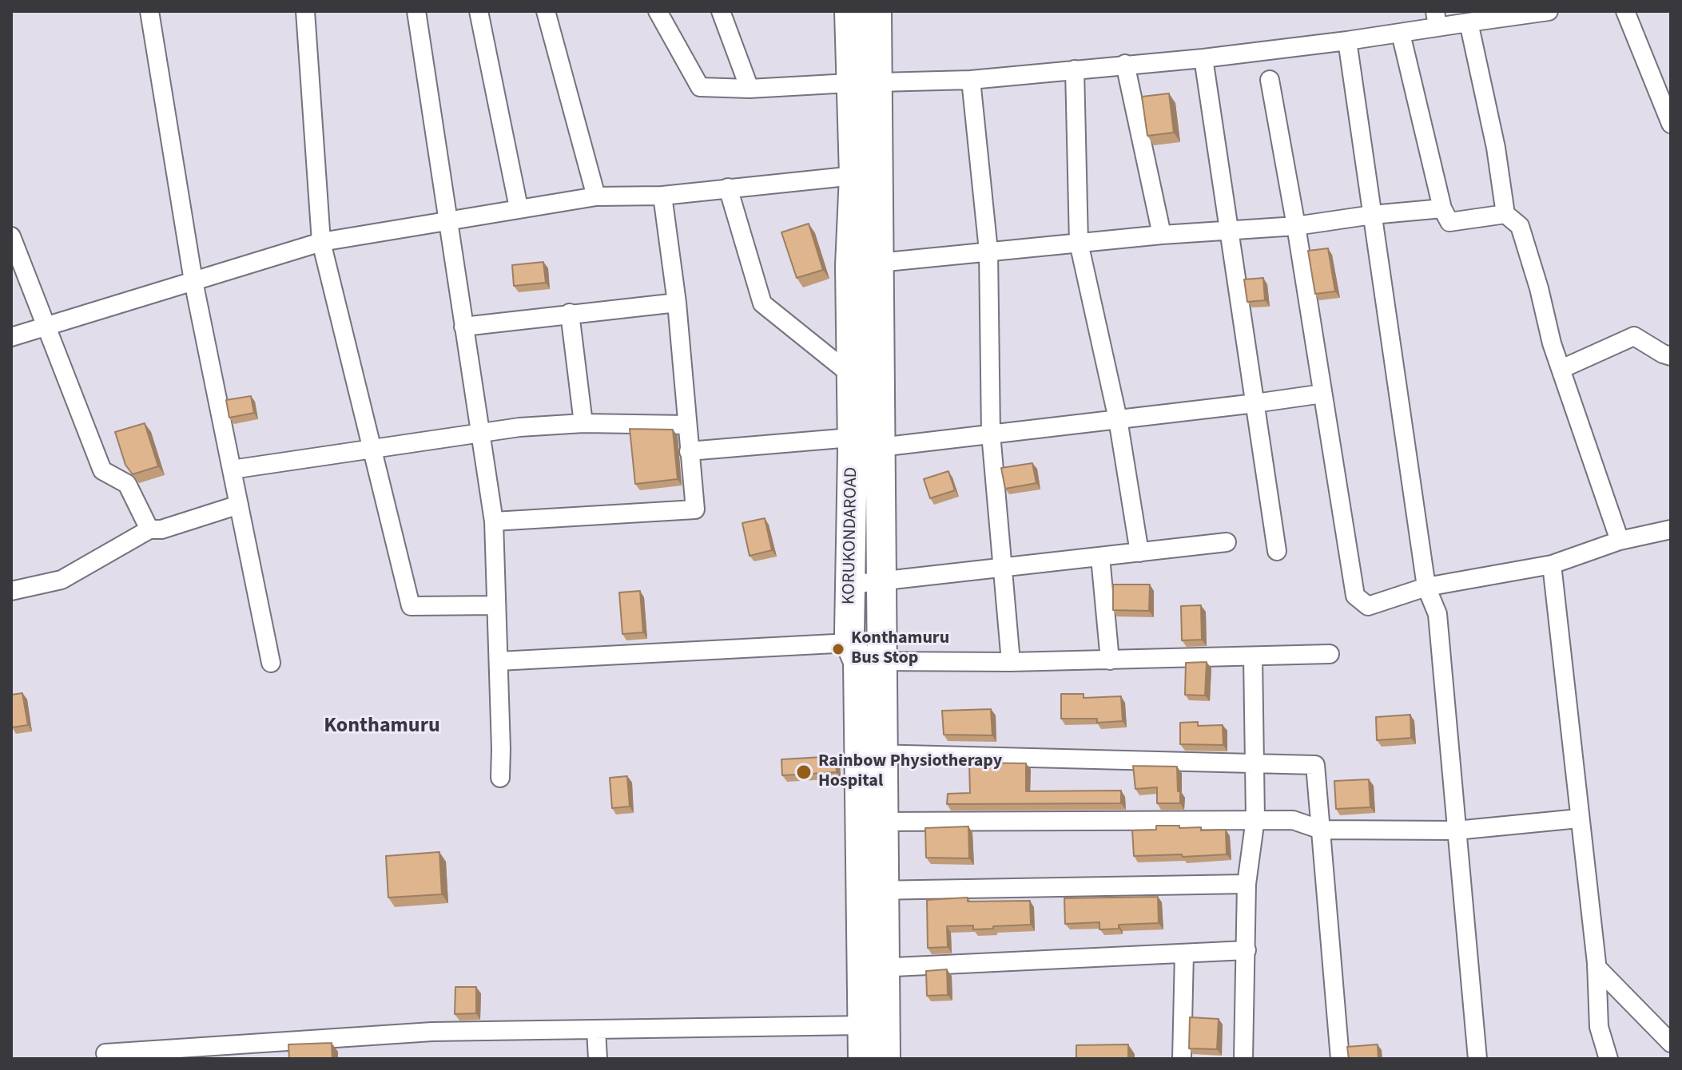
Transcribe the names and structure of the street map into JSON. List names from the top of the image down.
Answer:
{
  "streets": {
    "main road": ["KORUKONDAROAD"]
  },
  "districts": ["Konthamuru"],
  "places": ["Konthamuru Bus Stop", "Rainbow Physiotherapy Hospital"]
}
